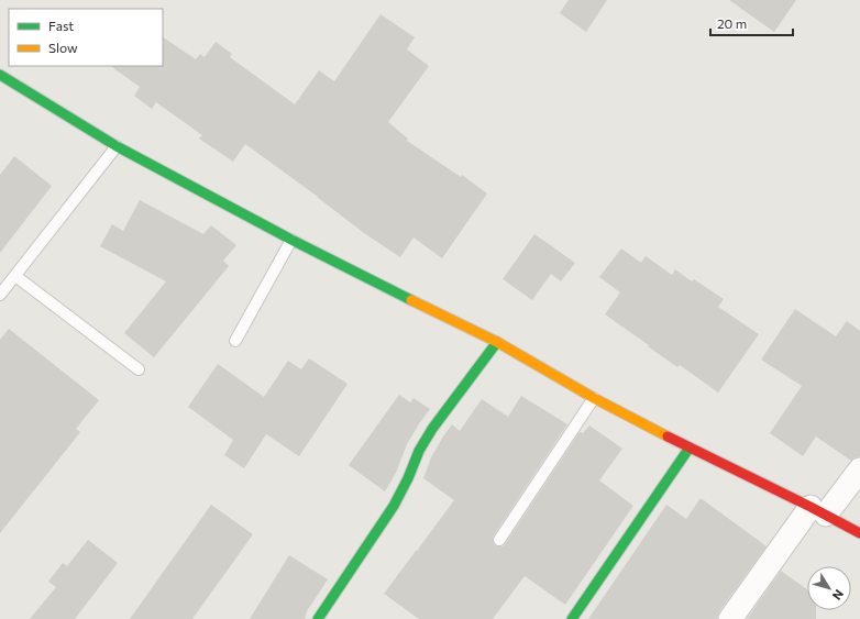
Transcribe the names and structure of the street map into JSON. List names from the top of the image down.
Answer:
{
  "legend": ["Fast", "Slow"],
  "scale_bar": "20 m",
  "north": "bottom right"
}
